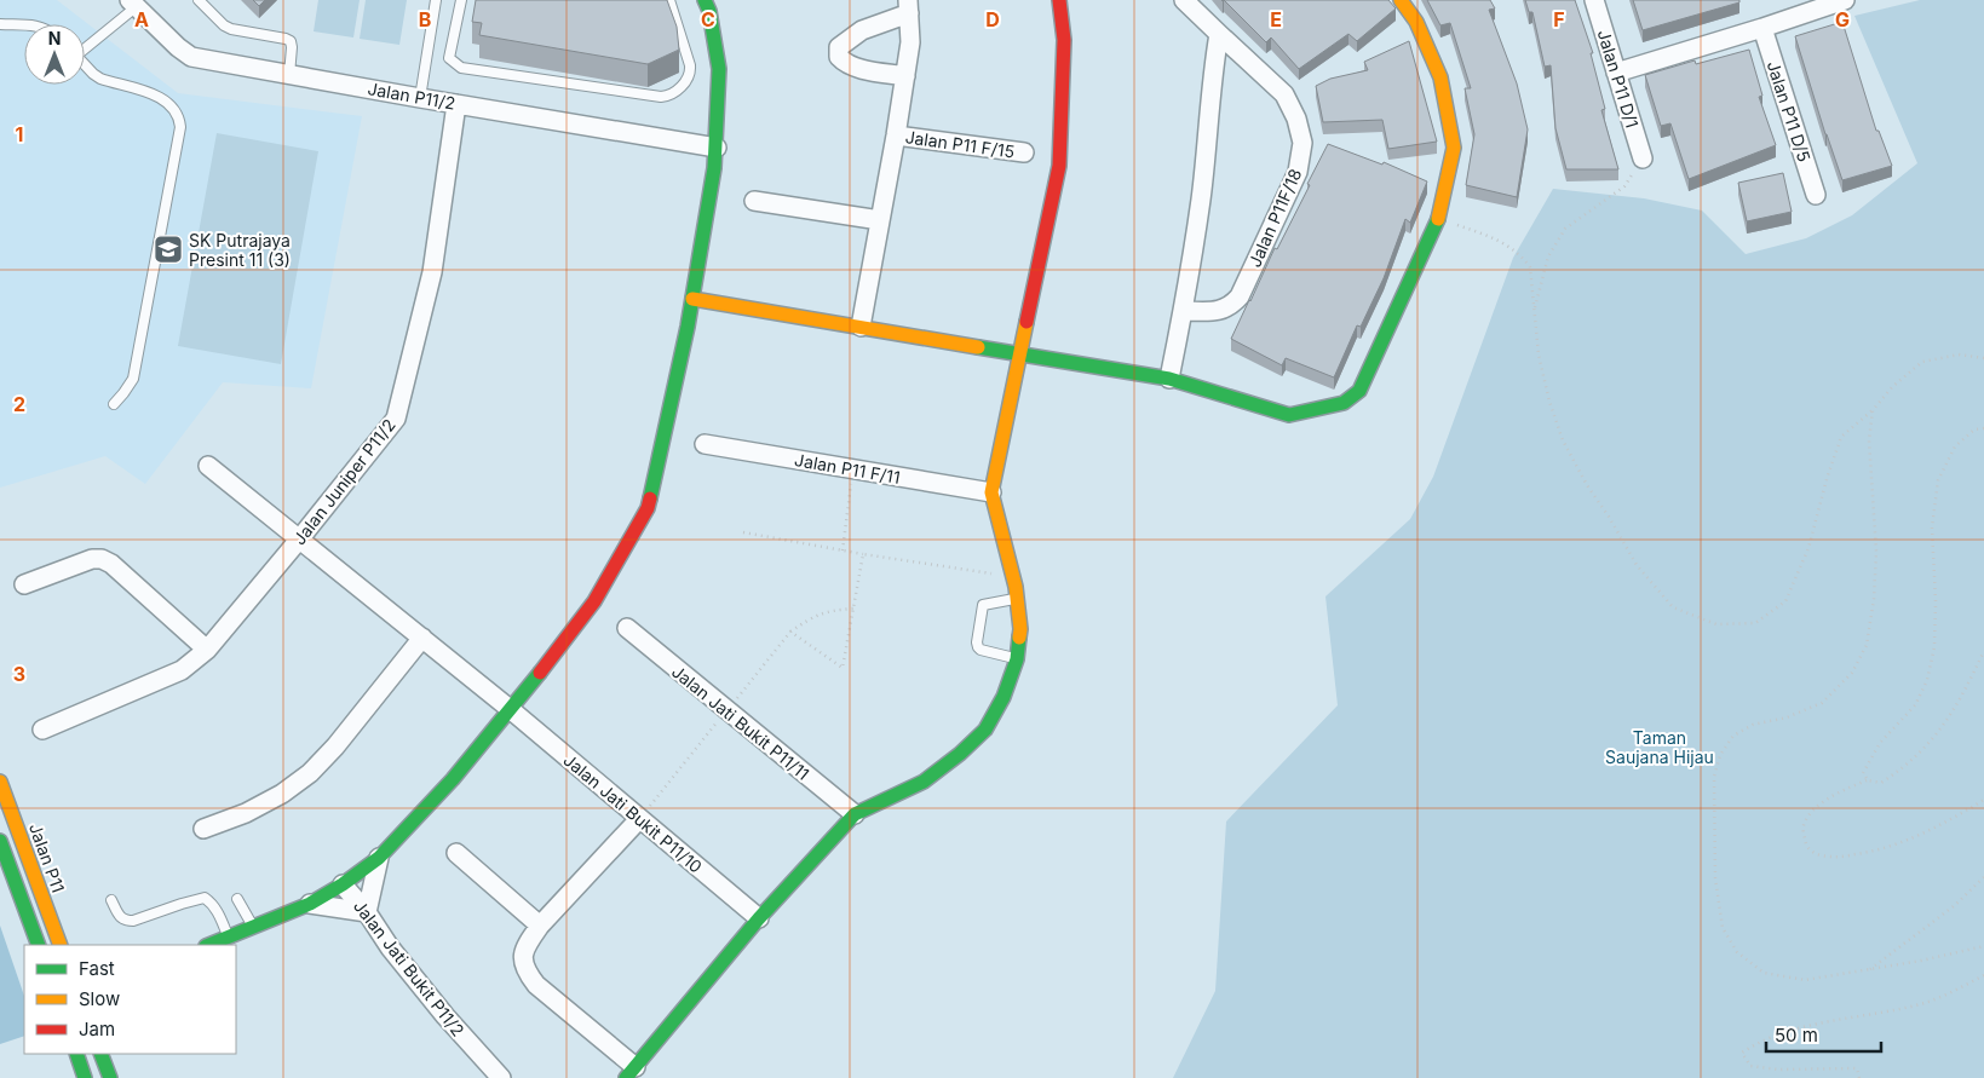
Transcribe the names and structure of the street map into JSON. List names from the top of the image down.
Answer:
{
  "streets": {
    "street": [
      "Jalan P11 D/1",
      "Jalan P11/2",
      "Jalan P11 D/5",
      "Jalan P11 F/15",
      "Jalan P11F/18",
      "Jalan P11 F/11",
      "Jalan Juniper P11/2",
      "Jalan Jati Bukit P11/11",
      "Jalan Jati Bukit P11/10",
      "Jalan P11",
      "Jalan Jati Bukit P11/2"
    ]
  },
  "crossings": [
    ["Jalan P11/2", "Jalan Juniper P11/2"],
    ["Jalan Juniper P11/2", "Jalan Jati Bukit P11/10"]
  ],
  "parks": ["Taman Saujana Hijau"],
  "places": {
    "school or university": ["SK Putrajaya Presint 11 (3)"]
  },
  "legend": ["Fast", "Slow", "Jam"],
  "scale_bar": "50 m",
  "north": "top",
  "grid": {
    "columns": [
      "A",
      "B",
      "C",
      "D",
      "E",
      "F",
      "G"
    ],
    "rows": ["1", "2", "3"]
  }
}
